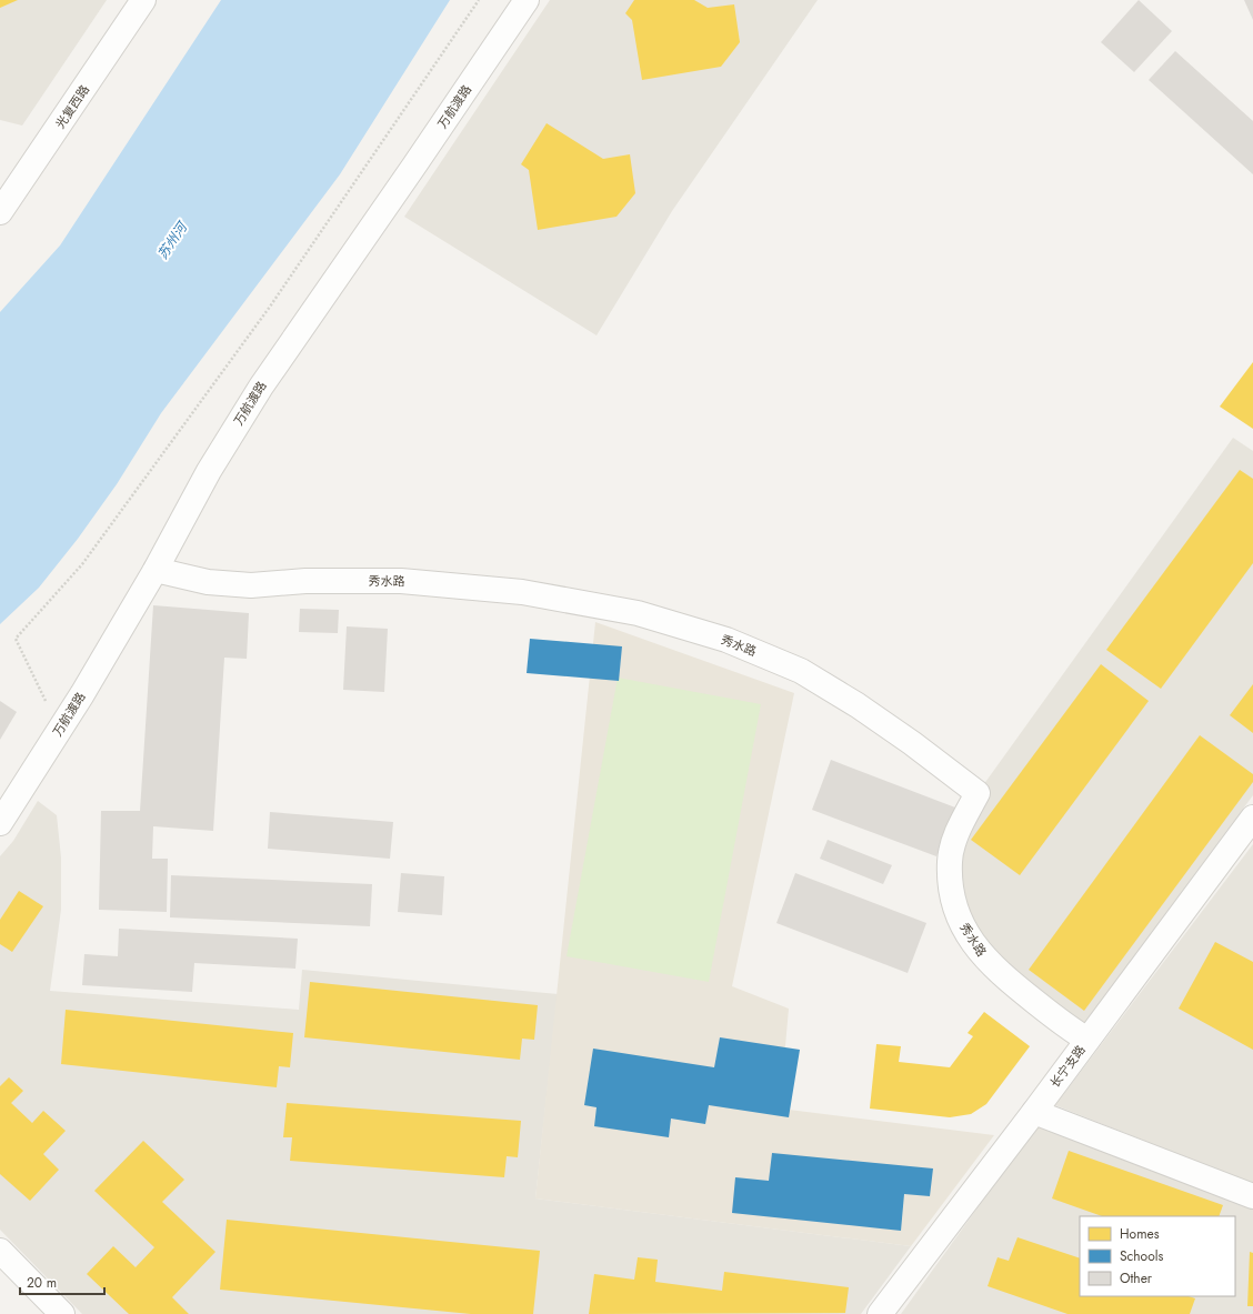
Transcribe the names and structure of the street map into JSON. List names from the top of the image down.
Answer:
{
  "streets": {
    "street": [
      "光复西路",
      "万航渡路",
      "秀水路",
      "长宁支路"
    ]
  },
  "crossings": [
    ["万航渡路", "秀水路"],
    ["秀水路", "长宁支路"]
  ],
  "water": ["苏州河"],
  "legend": ["Homes", "Schools", "Other"],
  "scale_bar": "20 m"
}
